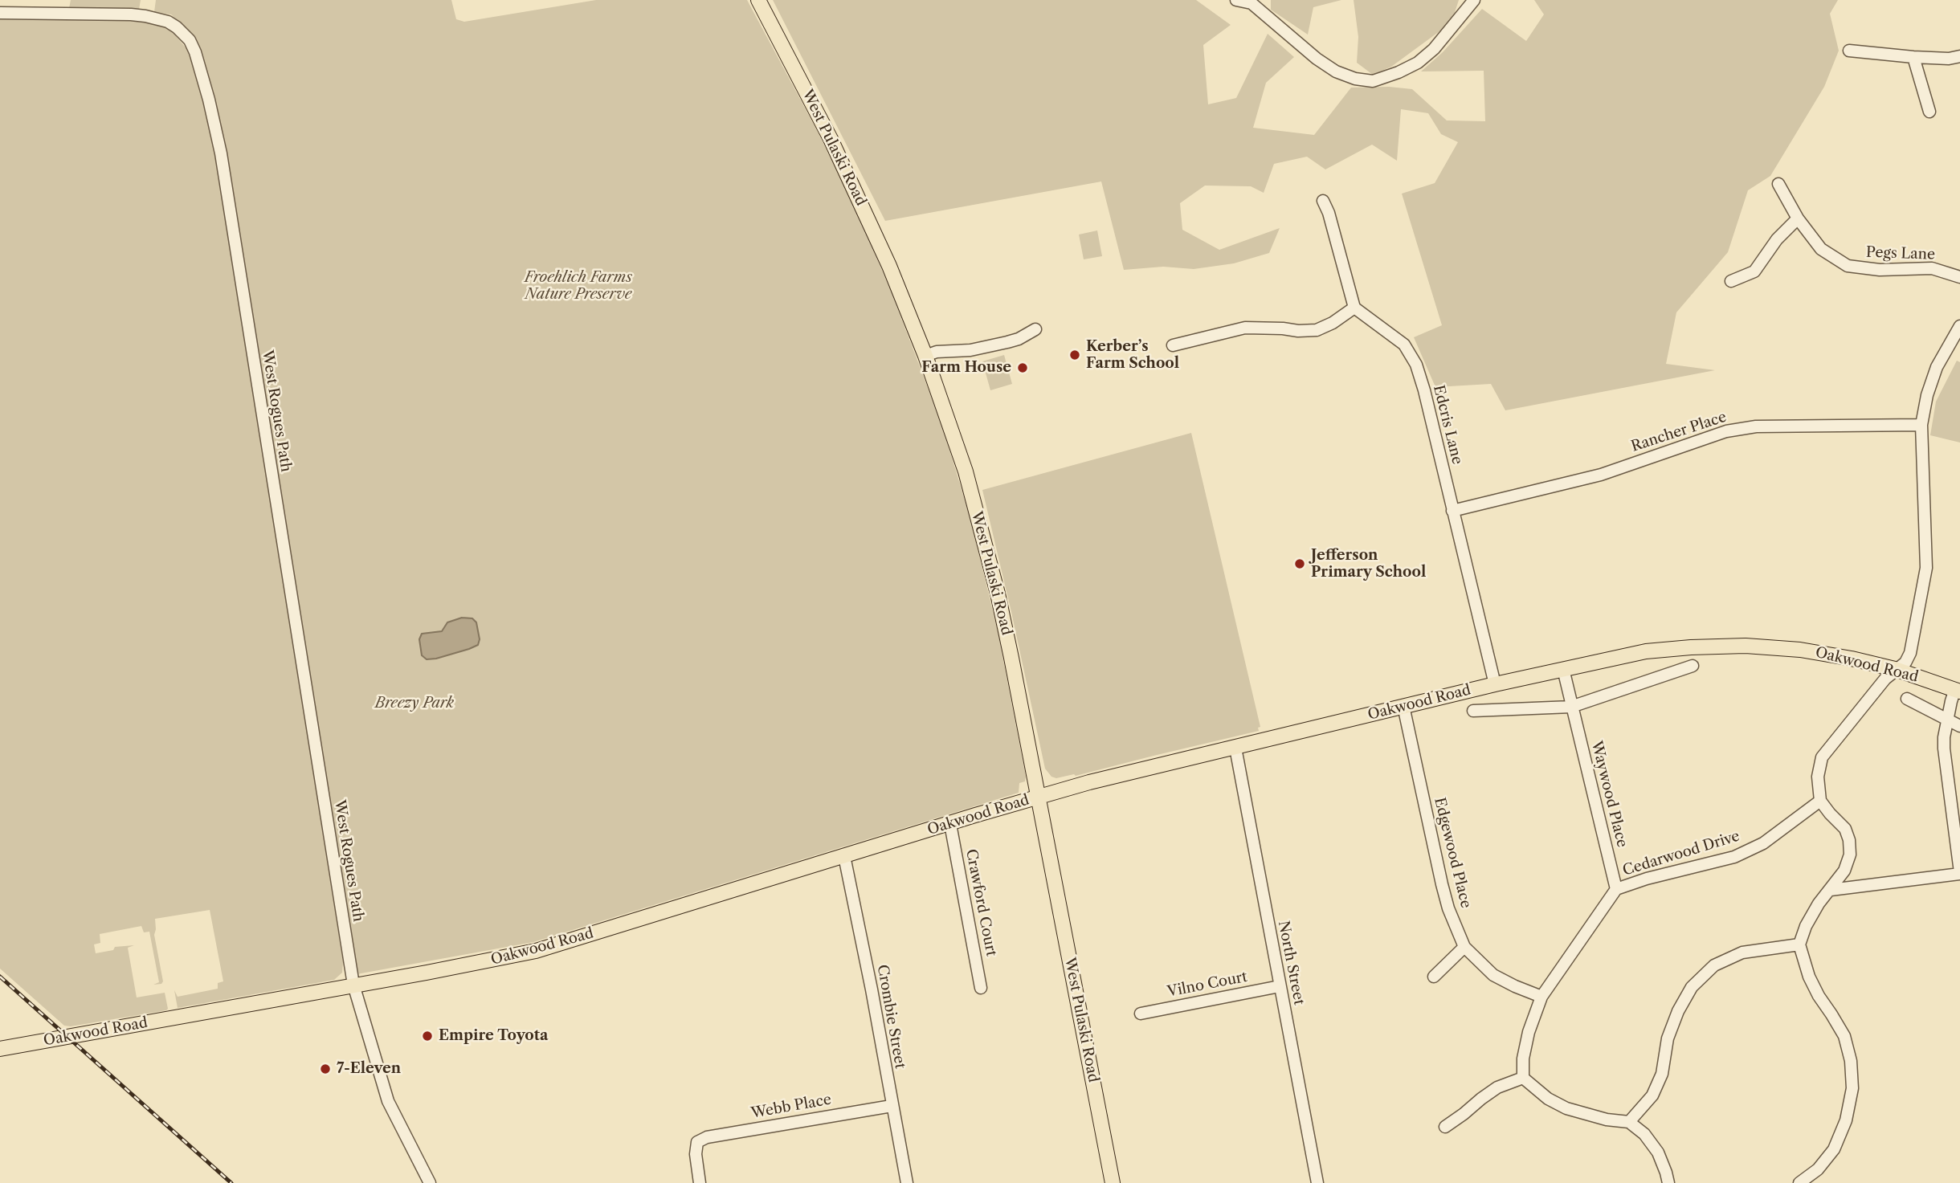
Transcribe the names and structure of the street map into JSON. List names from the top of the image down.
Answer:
{
  "streets": {
    "main road": ["West Pulaski Road", "Oakwood Road"],
    "street": [
      "Pegs Lane",
      "West Rogues Path",
      "Edcris Lane",
      "Rancher Place",
      "Waywood Place",
      "Edgewood Place",
      "Cedarwood Drive",
      "Crawford Court",
      "North Street",
      "Vilno Court",
      "Crombie Street",
      "Webb Place"
    ]
  },
  "crossings": [
    ["West Pulaski Road", "Oakwood Road"],
    ["West Rogues Path", "Oakwood Road"],
    ["Edcris Lane", "Rancher Place"],
    ["Edcris Lane", "Oakwood Road"],
    ["Oakwood Road", "Waywood Place"],
    ["Oakwood Road", "Edgewood Place"],
    ["Oakwood Road", "Crawford Court"],
    ["Oakwood Road", "North Street"],
    ["Oakwood Road", "Crombie Street"],
    ["Waywood Place", "Cedarwood Drive"],
    ["Edgewood Place", "Cedarwood Drive"],
    ["North Street", "Vilno Court"],
    ["Crombie Street", "Webb Place"]
  ],
  "parks": ["Froehlich Farms Nature Preserve", "Breezy Park"],
  "places": [
    "Kerber’s Farm School",
    "Farm House",
    "Jefferson Primary School",
    "Empire Toyota",
    "7-Eleven"
  ]
}
